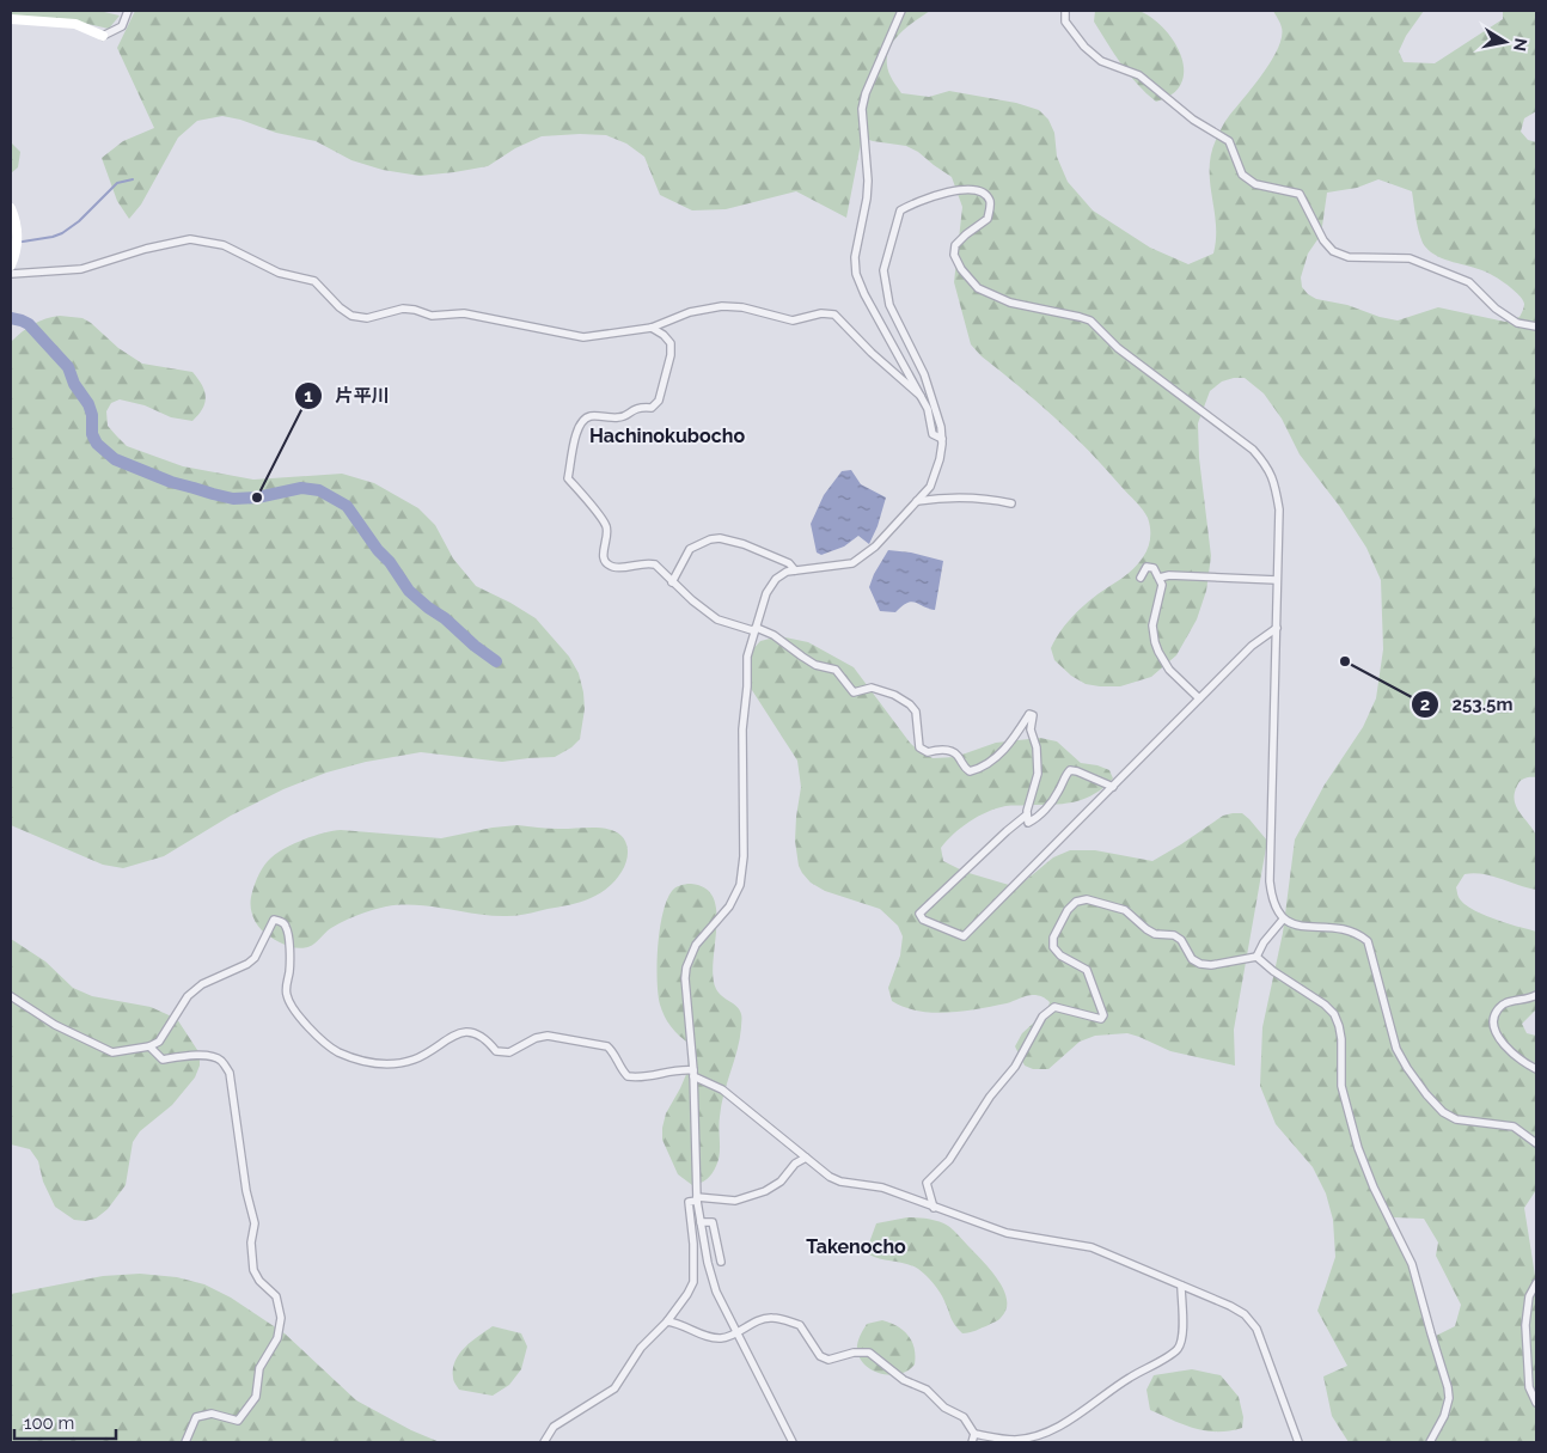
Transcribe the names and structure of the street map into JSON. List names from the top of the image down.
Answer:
{
  "districts": ["Hachinokubocho", "Takenocho"],
  "places": ["片平川", "253.5m"],
  "scale_bar": "100 m",
  "north": "right"
}
